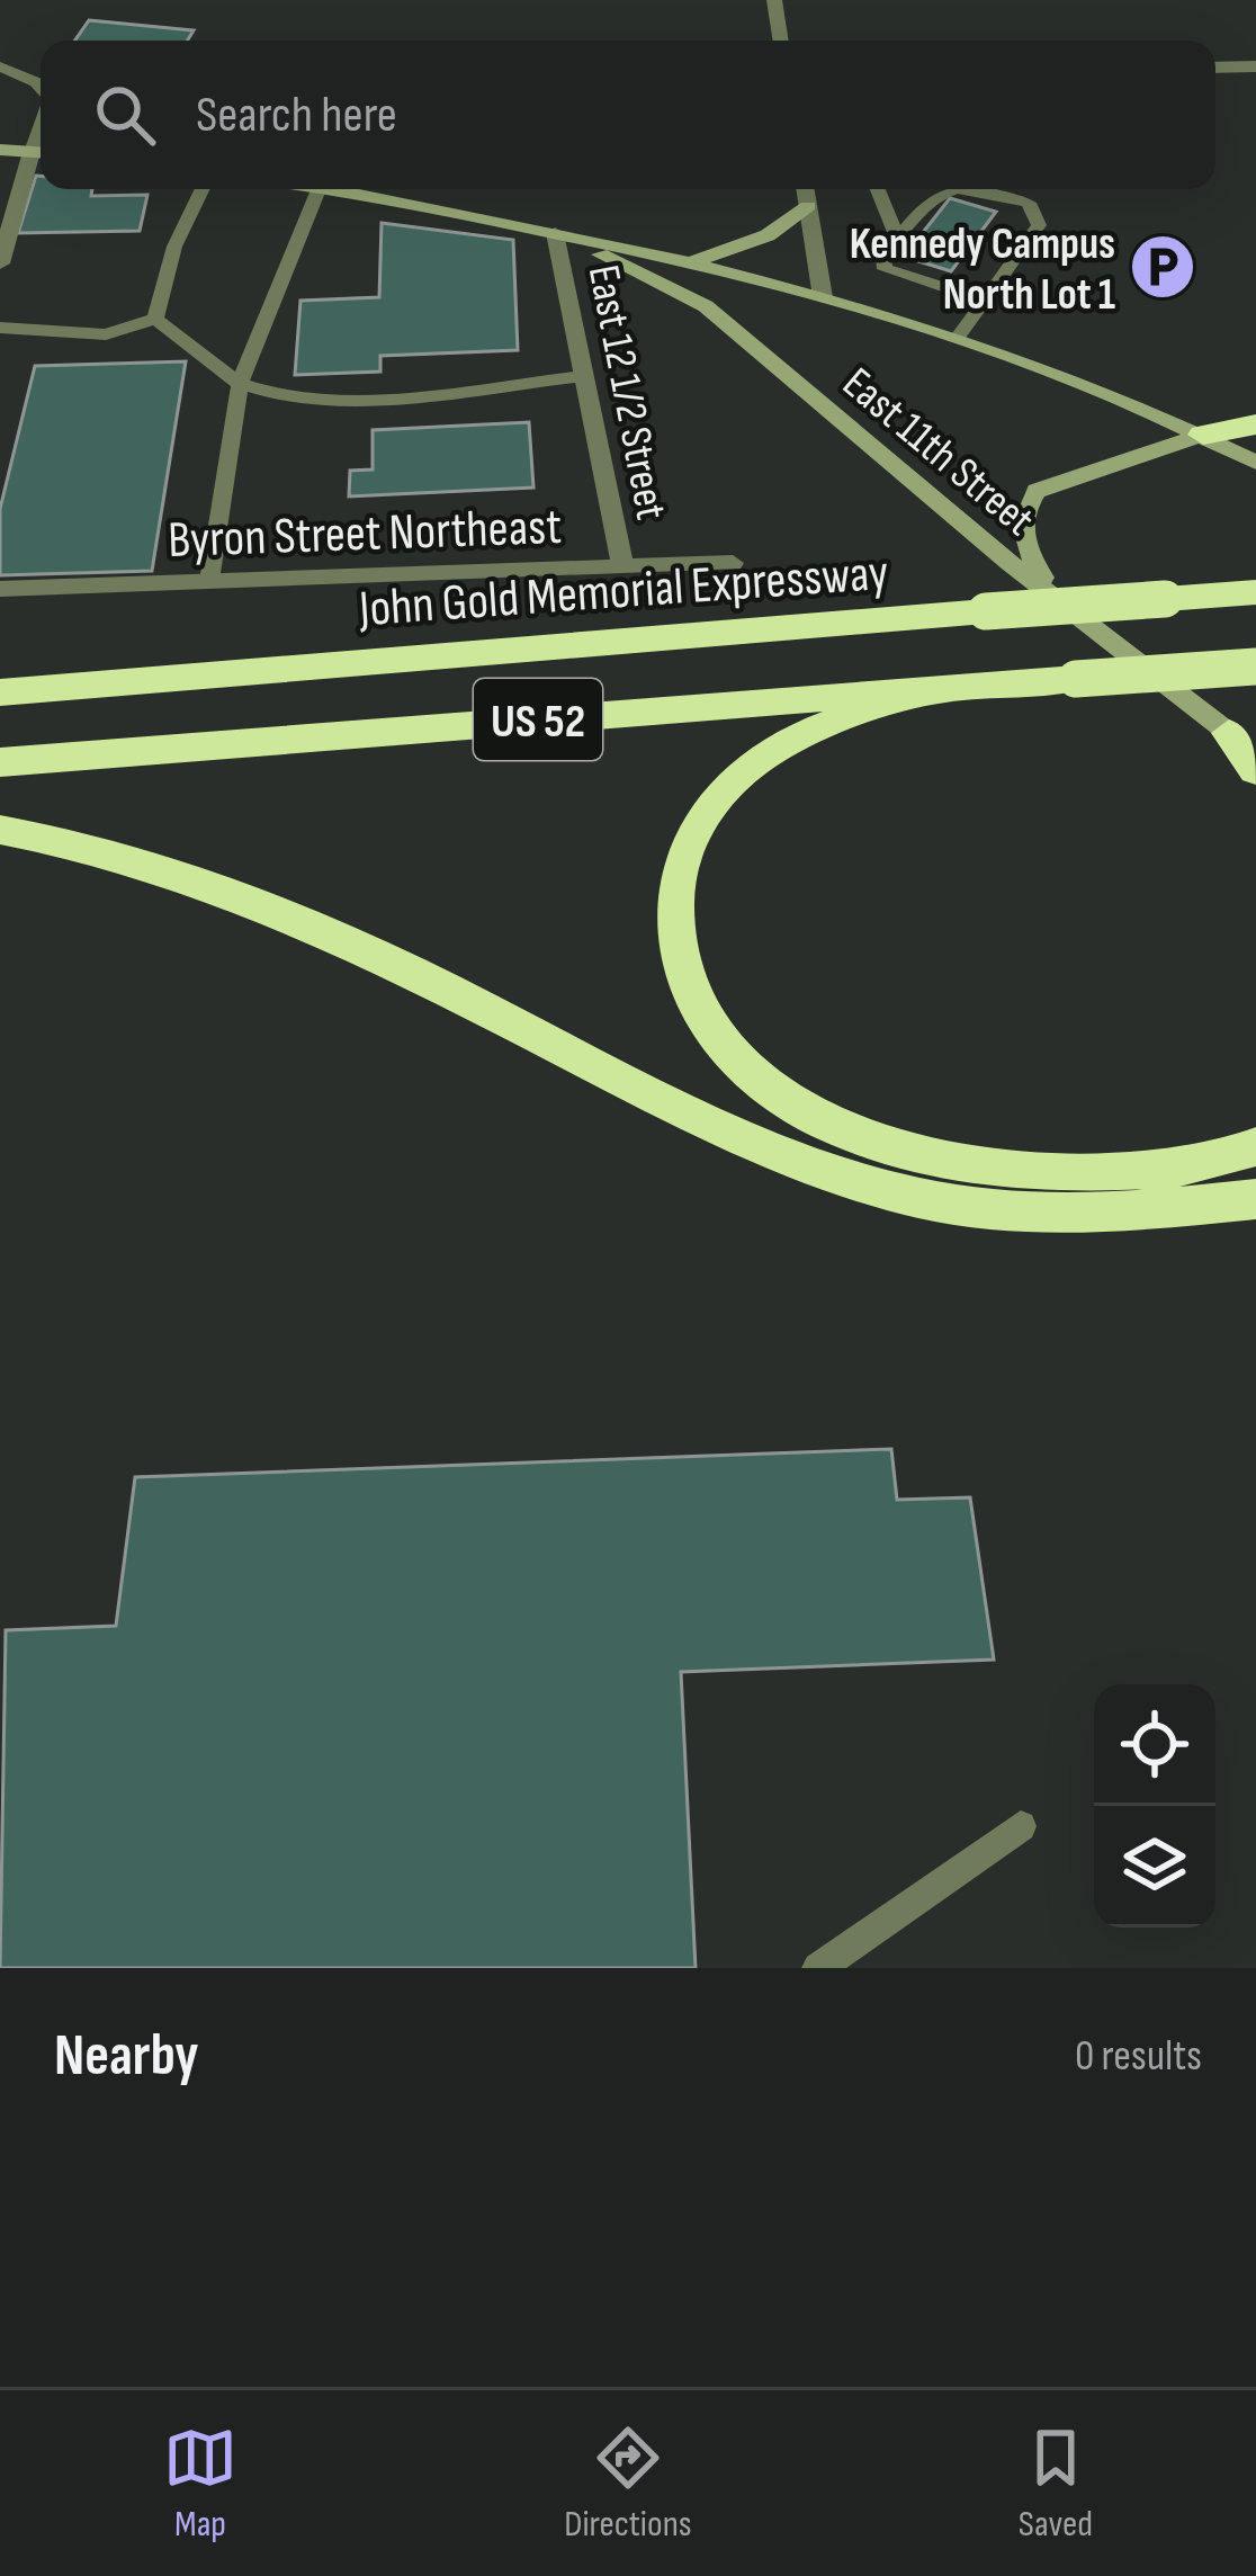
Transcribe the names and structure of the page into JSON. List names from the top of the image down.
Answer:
{
  "streets": {
    "highway": ["John Gold Memorial Expressway", "US 52"],
    "main road": ["East 11th Street"],
    "street": ["East 12 1/2 Street", "Byron Street Northeast"]
  },
  "crossings": [
    ["East 12 1/2 Street", "East 11th Street"],
    ["East 12 1/2 Street", "Byron Street Northeast"]
  ],
  "places": {
    "parking": ["Kennedy Campus North Lot 1"]
  },
  "page": {
    "search": "Search here",
    "heading": ["Nearby", "0 results"],
    "nav": ["Map", "Directions", "Saved"]
  }
}
